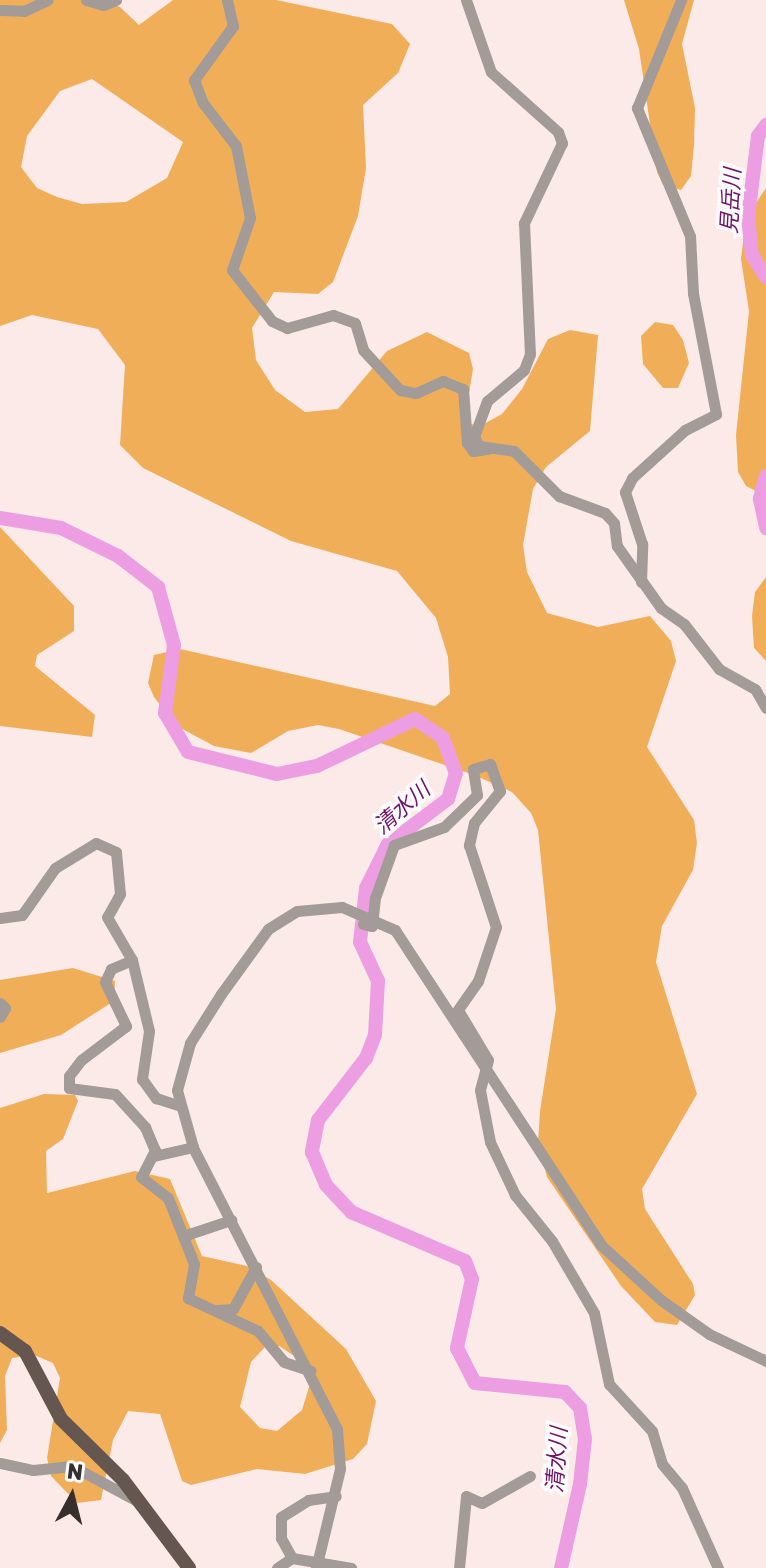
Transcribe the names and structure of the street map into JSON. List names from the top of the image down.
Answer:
{
  "water": ["見岳川", "清水川"],
  "north": "top"
}
